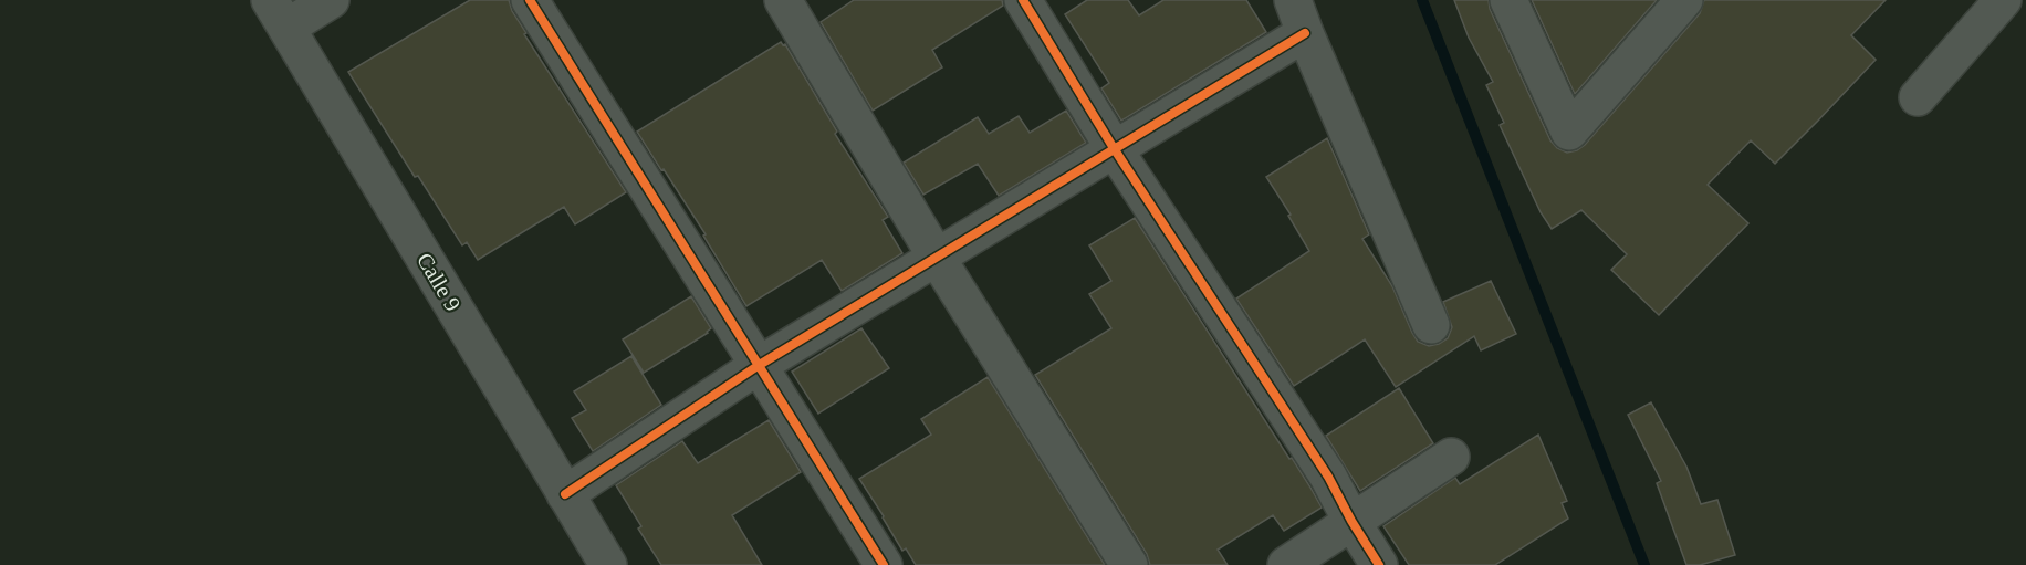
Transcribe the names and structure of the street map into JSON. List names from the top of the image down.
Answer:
{
  "streets": {
    "street": ["Calle 9"]
  }
}
